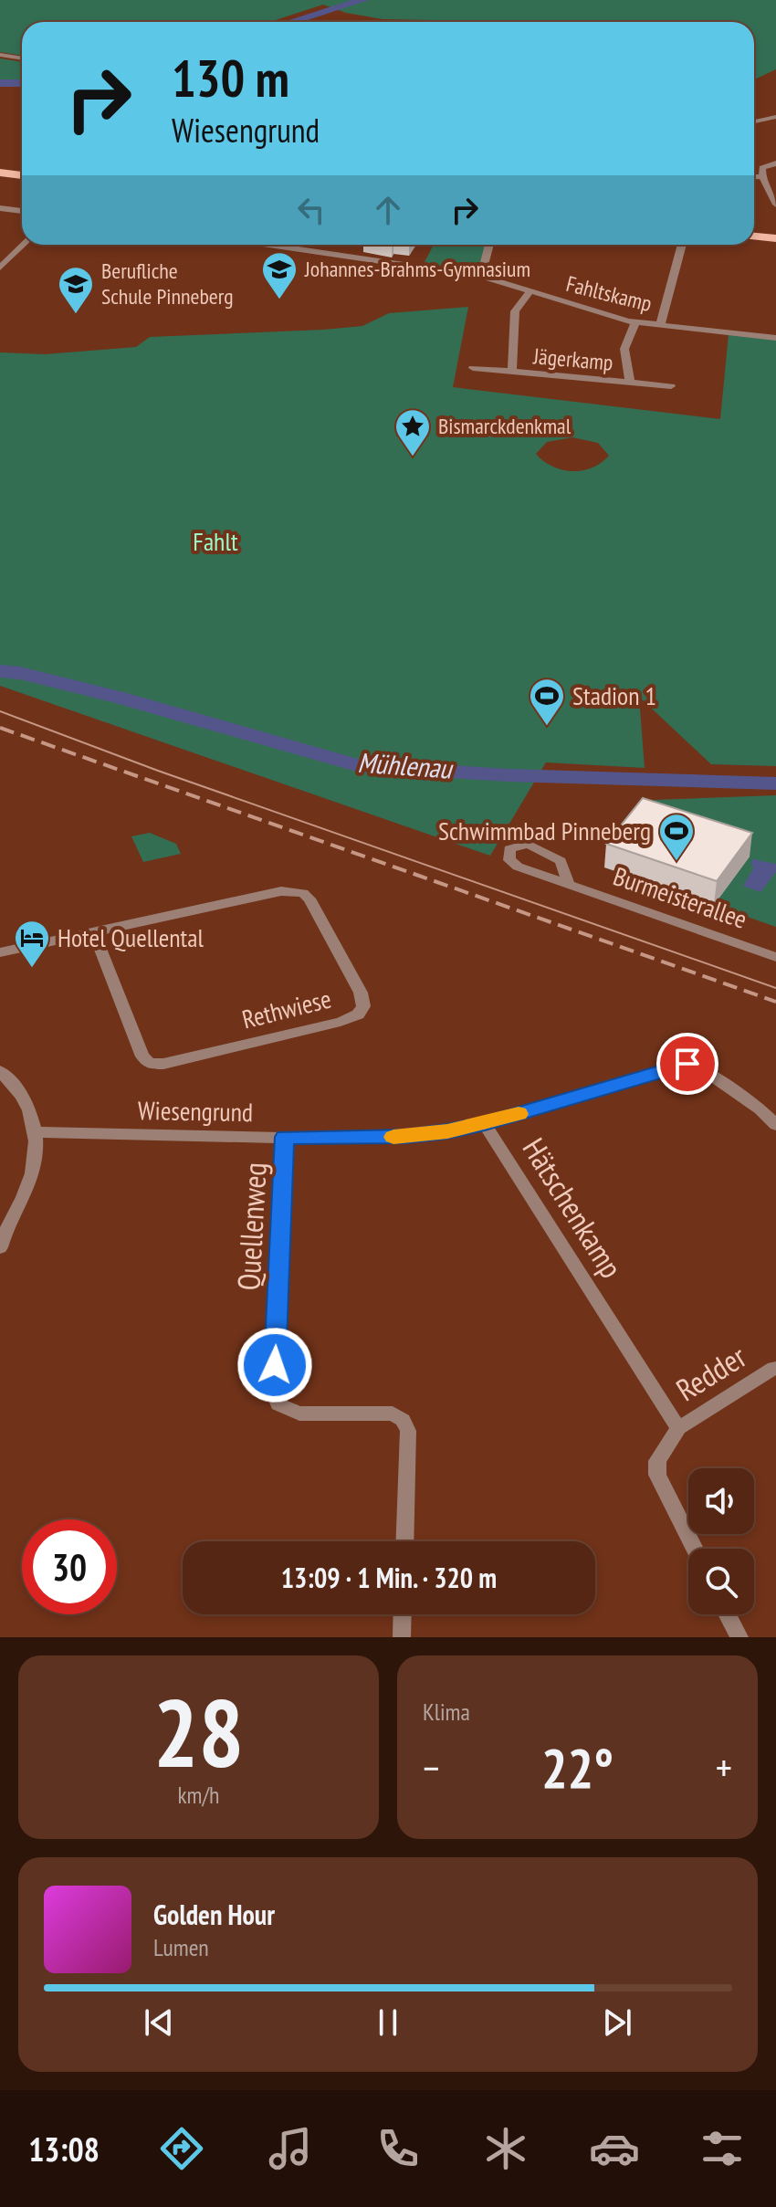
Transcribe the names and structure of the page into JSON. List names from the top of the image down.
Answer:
{
  "streets": {
    "street": [
      "Fahltskamp",
      "Jägerkamp",
      "Burmeisterallee",
      "Rethwiese",
      "Wiesengrund",
      "Hätschenkamp",
      "Quellenweg",
      "Redder"
    ]
  },
  "crossings": [
    ["Fahltskamp", "Jägerkamp"],
    ["Wiesengrund", "Hätschenkamp"],
    ["Wiesengrund", "Quellenweg"],
    ["Hätschenkamp", "Redder"]
  ],
  "water": ["Mühlenau"],
  "parks": ["Fahlt"],
  "places": {
    "school or university": ["Johannes-Brahms-Gymnasium", "Berufliche Schule Pinneberg"],
    "place": ["Bismarckdenkmal"],
    "sports": ["Stadion 1", "Schwimmbad Pinneberg"],
    "hotel": ["Hotel Quellental"]
  },
  "page": {
    "turn": ["130 m", "Wiesengrund"],
    "limit": "30",
    "trip": "13:09 · 1 Min. · 320 m",
    "tile": [
      ["28", "km/h"],
      "Klima"
    ],
    "heat": ["−", "22°", "+"],
    "song": ["Golden Hour", "Lumen"],
    "tabs": "13:08"
  }
}
